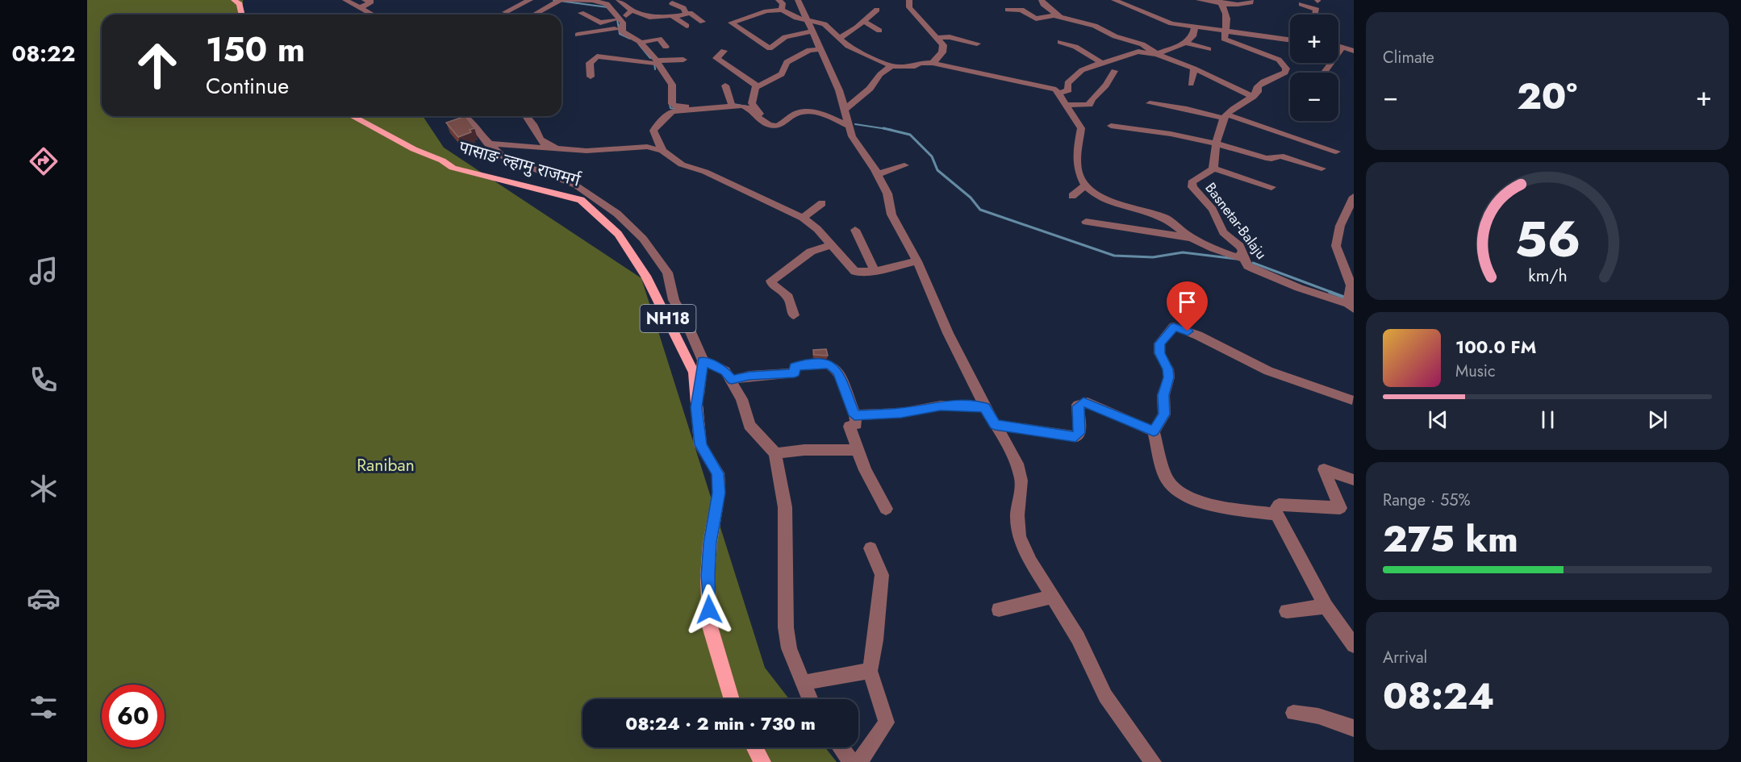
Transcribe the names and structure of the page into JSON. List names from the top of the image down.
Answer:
{
  "streets": {
    "main road": ["पासाङ ल्हामु राजमर्ग", "NH18"],
    "street": ["Basnetar-Balaju"]
  },
  "parks": ["Raniban"],
  "page": {
    "tabs": "08:22",
    "tile": [
      "Climate",
      ["Range · 55%", "275 km"],
      ["Arrival", "08:24"]
    ],
    "map_buttons": ["+", "−"],
    "turn": ["150 m", "Continue"],
    "heat": ["−", "20°", "+"],
    "song": ["100.0 FM", "Music"],
    "limit": "60",
    "trip": "08:24 · 2 min · 730 m",
    "gauge": ["56", "km/h"]
  }
}
